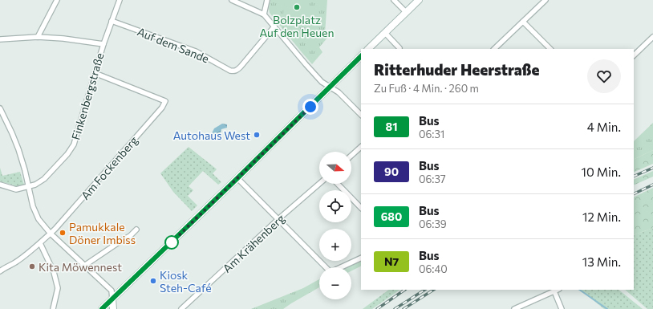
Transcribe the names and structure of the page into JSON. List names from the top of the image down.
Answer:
{
  "streets": {
    "street": [
      "Auf dem Sande",
      "Finkenbergstraße",
      "Am Fockenberg",
      "Am Krähenberg"
    ]
  },
  "crossings": [
    ["Auf dem Sande", "Finkenbergstraße"],
    ["Finkenbergstraße", "Am Fockenberg"]
  ],
  "places": [
    "Bolzplatz Auf den Heuen",
    "Autohaus West",
    "Pamukkale Döner Imbiss",
    "Kita Möwennest",
    "Kiosk Steh-Café"
  ],
  "lines": ["bus line 81"],
  "north": "right",
  "page": {
    "heading": ["Ritterhuder Heerstraße", "Zu Fuß · 4 Min. · 260 m"],
    "list": [
      {
        "mark": "81",
        "name": "Bus",
        "note": "06:31",
        "value": "4 Min."
      },
      {
        "mark": "90",
        "name": "Bus",
        "note": "06:37",
        "value": "10 Min."
      },
      {
        "mark": "680",
        "name": "Bus",
        "note": "06:39",
        "value": "12 Min."
      },
      {
        "mark": "N7",
        "name": "Bus",
        "note": "06:40",
        "value": "13 Min."
      }
    ],
    "map_buttons": ["+", "−"]
  }
}
